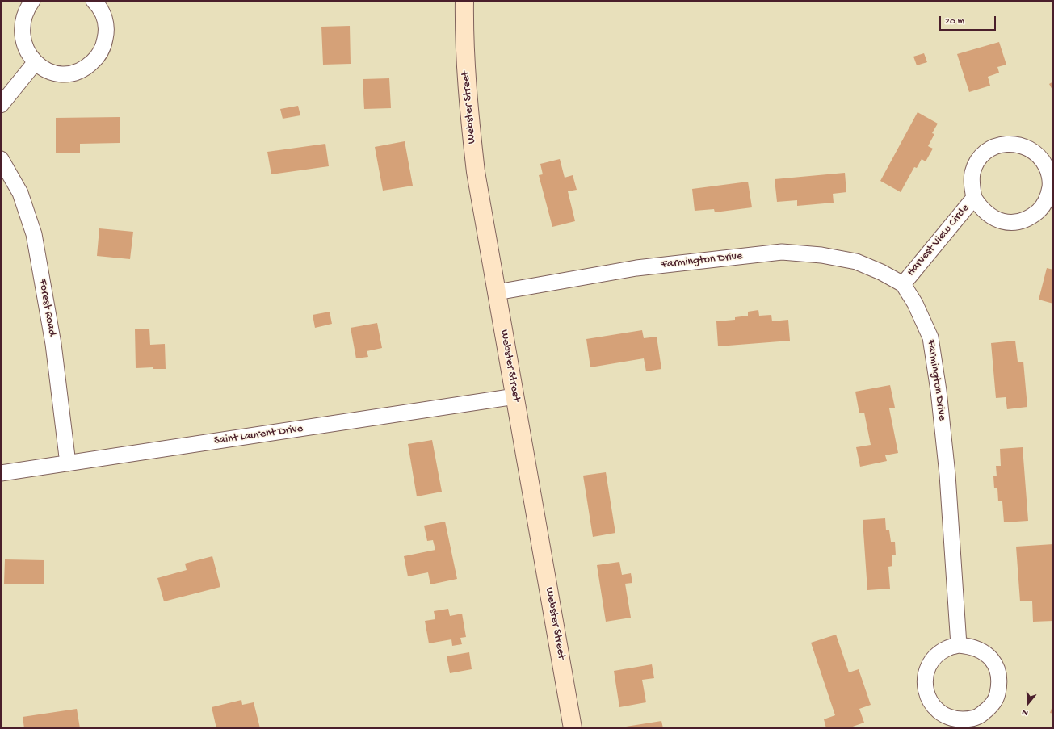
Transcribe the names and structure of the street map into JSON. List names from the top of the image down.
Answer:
{
  "streets": {
    "main road": ["Webster Street"],
    "street": [
      "Harvest View Circle",
      "Farmington Drive",
      "Forest Road",
      "Saint Laurent Drive"
    ]
  },
  "crossings": [
    ["Webster Street", "Farmington Drive"],
    ["Webster Street", "Saint Laurent Drive"],
    ["Harvest View Circle", "Farmington Drive"],
    ["Forest Road", "Saint Laurent Drive"]
  ],
  "scale_bar": "20 m",
  "north": "bottom"
}
